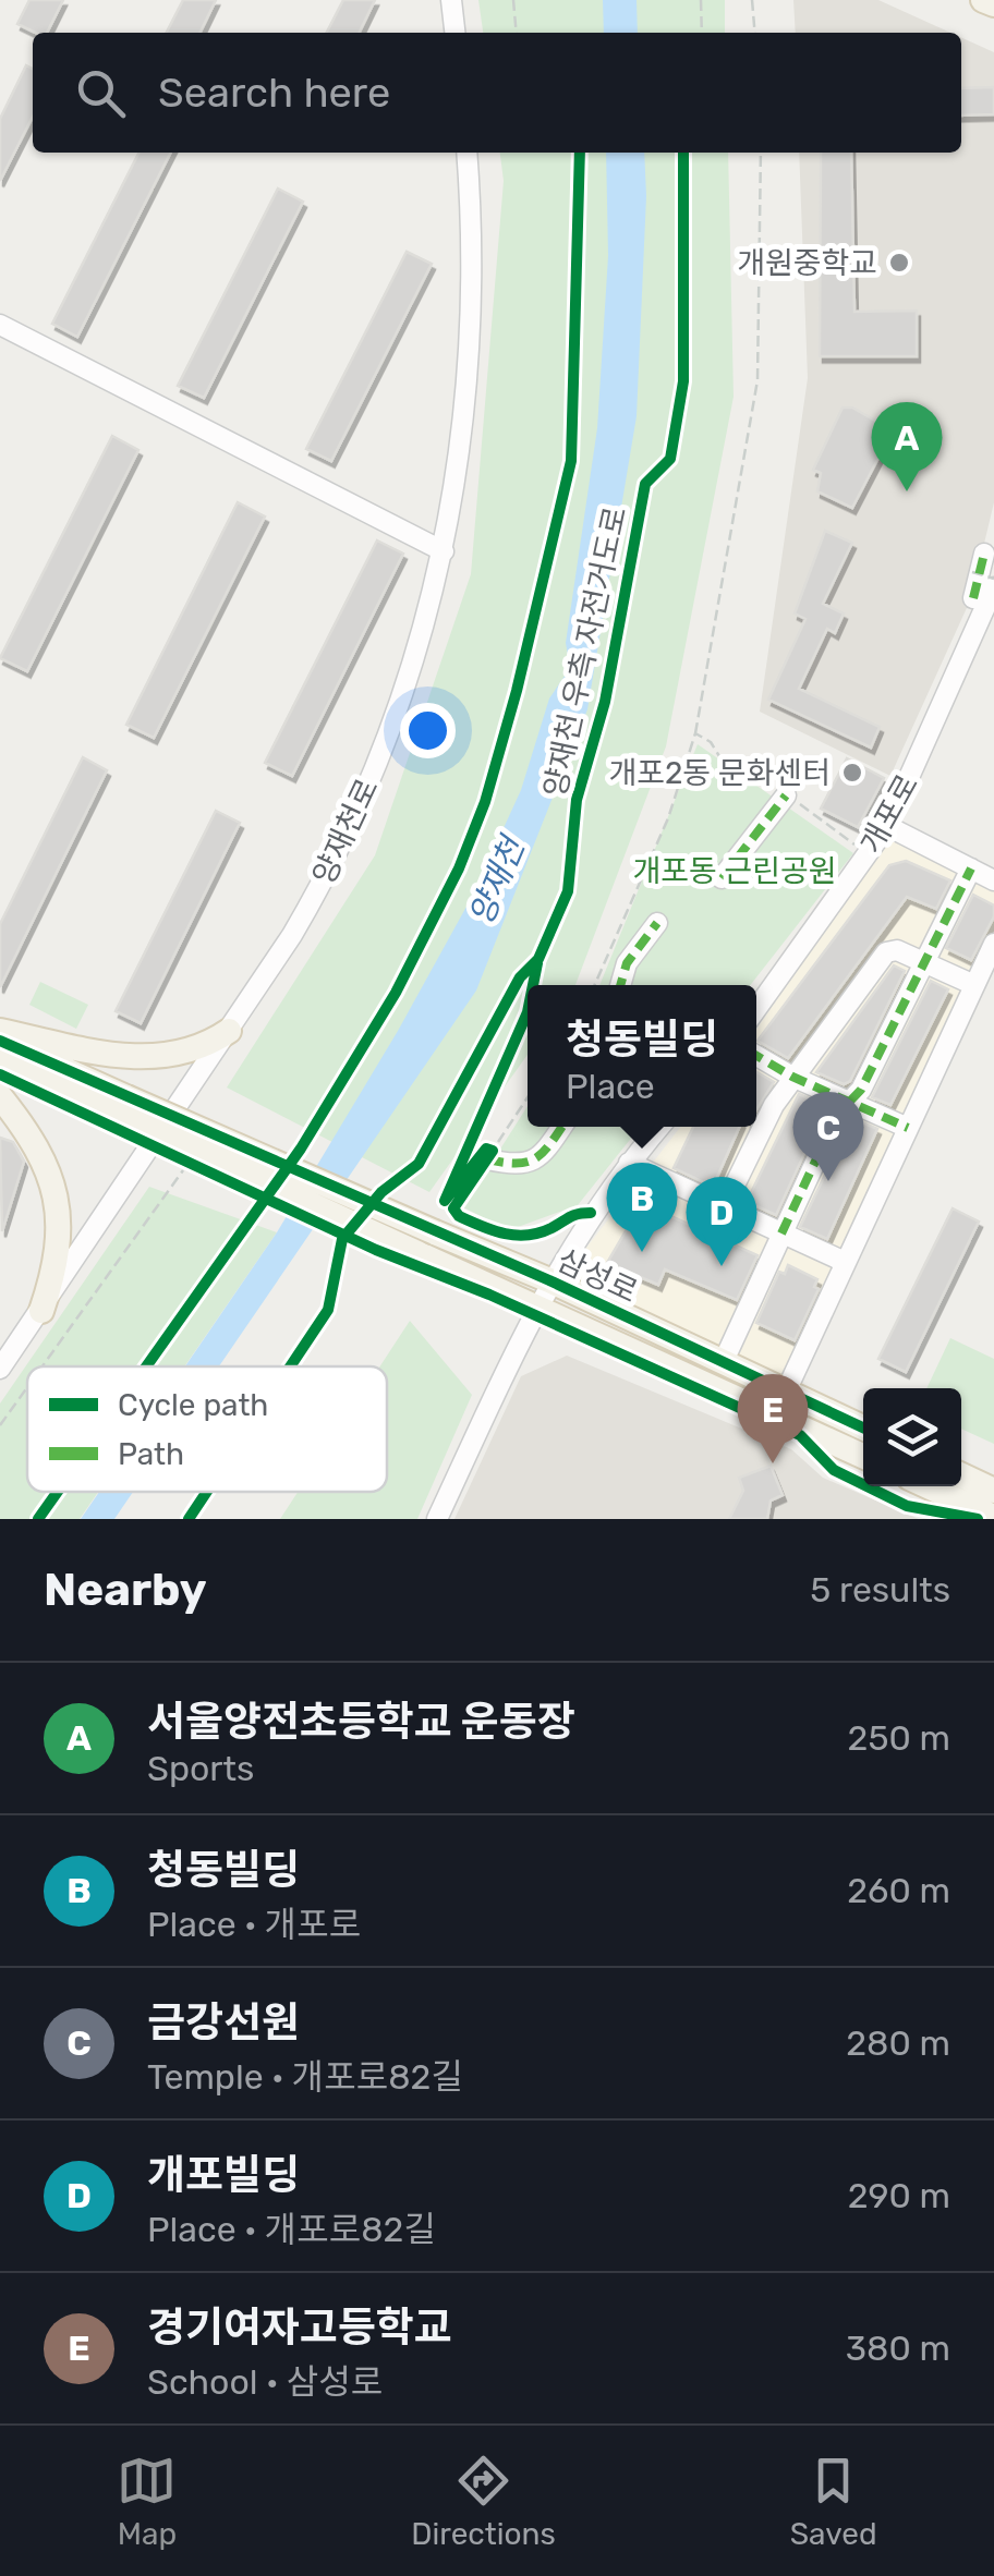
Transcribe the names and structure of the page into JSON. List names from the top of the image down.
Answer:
{
  "streets": {
    "main road": ["삼성로"],
    "street": ["개포로", "양재천로"],
    "cycle path": ["양재천 우측 자전거도로"]
  },
  "water": ["양재천"],
  "parks": ["개포동 근린공원"],
  "places": ["개원중학교", "개포2동 문화센터"],
  "legend": ["Cycle path", "Path"],
  "page": {
    "search": "Search here",
    "pins": [
      "A",
      "C",
      "B",
      "D",
      "E"
    ],
    "popup": ["청동빌딩", "Place"],
    "heading": ["Nearby", "5 results"],
    "list": [
      {
        "mark": "A",
        "name": "서울양전초등학교 운동장",
        "note": "Sports",
        "value": "250 m"
      },
      {
        "mark": "B",
        "name": "청동빌딩",
        "note": "Place · 개포로",
        "value": "260 m"
      },
      {
        "mark": "C",
        "name": "금강선원",
        "note": "Temple · 개포로82길",
        "value": "280 m"
      },
      {
        "mark": "D",
        "name": "개포빌딩",
        "note": "Place · 개포로82길",
        "value": "290 m"
      },
      {
        "mark": "E",
        "name": "경기여자고등학교",
        "note": "School · 삼성로",
        "value": "380 m"
      }
    ],
    "nav": ["Map", "Directions", "Saved"]
  }
}
